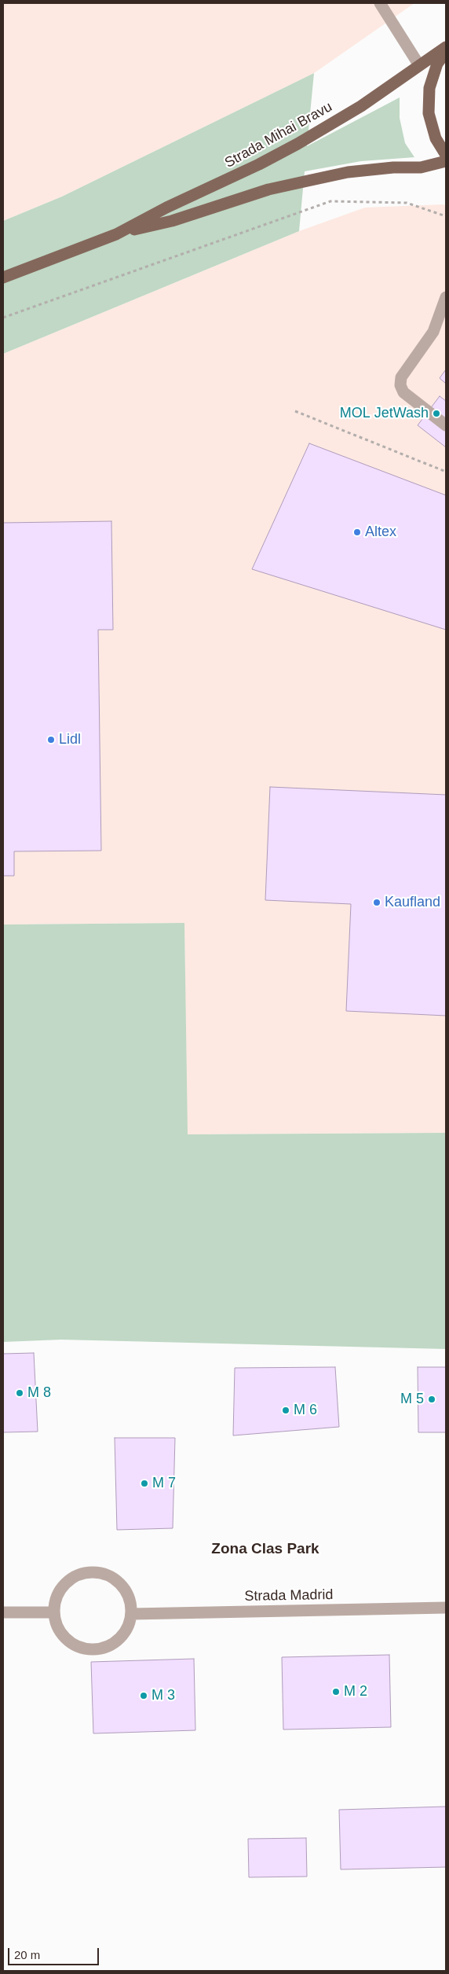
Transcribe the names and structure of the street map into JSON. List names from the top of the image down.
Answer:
{
  "streets": {
    "main road": ["Strada Mihai Bravu"],
    "street": ["Strada Madrid"]
  },
  "districts": ["Zona Clas Park"],
  "places": [
    "MOL JetWash",
    "Altex",
    "Lidl",
    "Kaufland",
    "M 8",
    "M 5",
    "M 6",
    "M 7",
    "M 2",
    "M 3"
  ],
  "scale_bar": "20 m"
}
